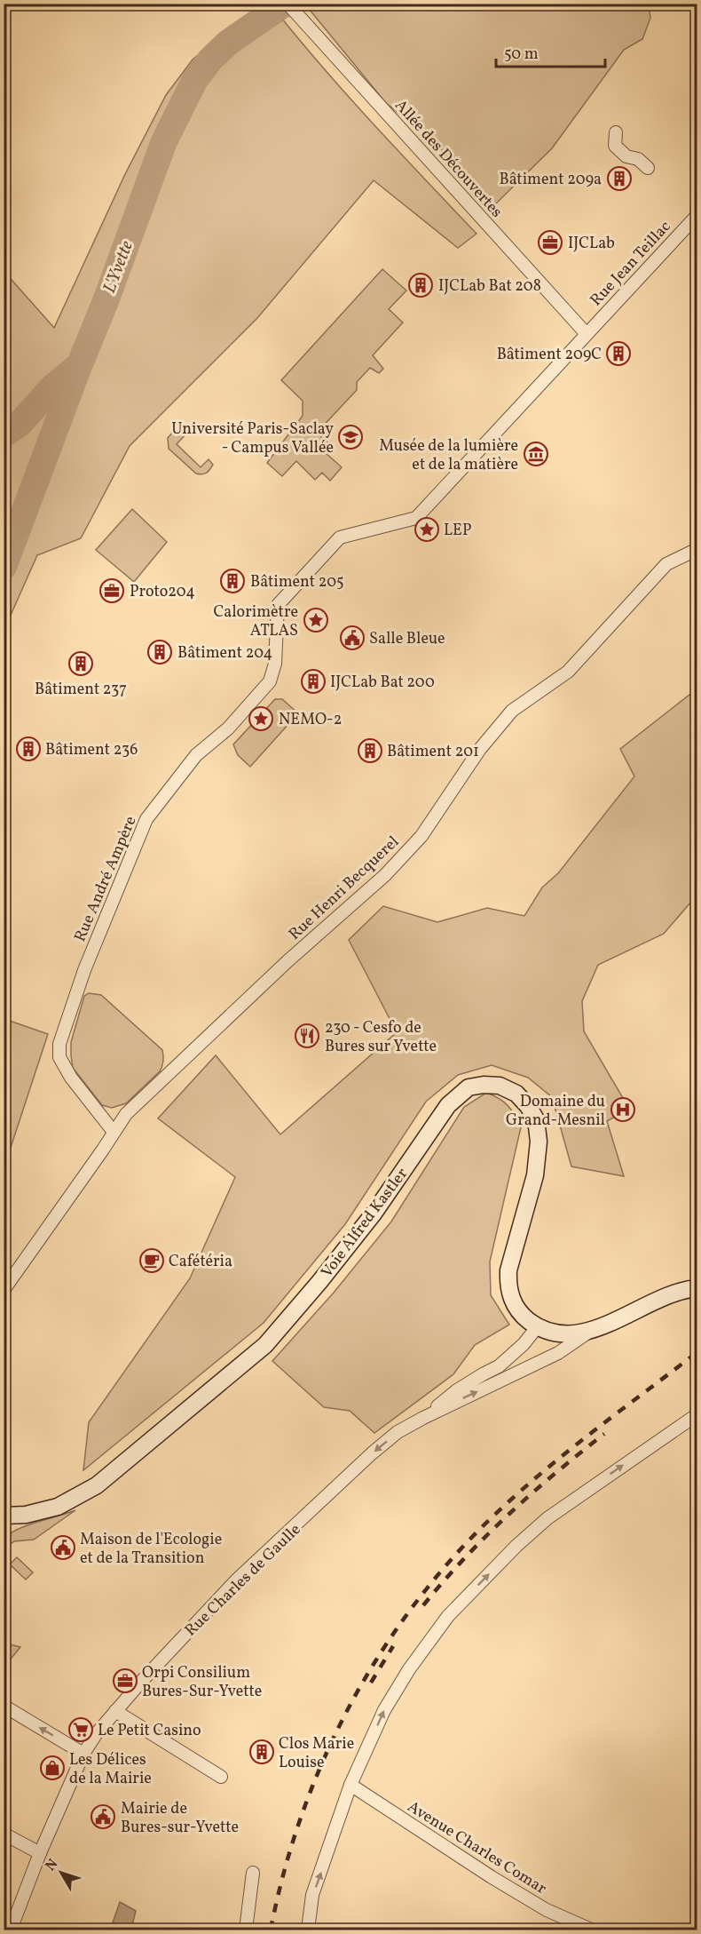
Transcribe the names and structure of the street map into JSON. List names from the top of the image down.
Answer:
{
  "streets": {
    "main road": ["Voie Alfred Kastler", "Rue Charles de Gaulle"],
    "street": [
      "Allée des Découvertes",
      "Rue Jean Teillac",
      "Rue André Ampère",
      "Rue Henri Becquerel",
      "Avenue Charles Comar"
    ]
  },
  "crossings": [
    ["Allée des Découvertes", "Rue Jean Teillac"],
    ["Allée des Découvertes", "Rue André Ampère"],
    ["Rue Jean Teillac", "Rue André Ampère"],
    ["Rue André Ampère", "Rue Henri Becquerel"],
    ["Voie Alfred Kastler", "Rue Charles de Gaulle"]
  ],
  "water": ["L'Yvette"],
  "places": {
    "building": [
      "Bâtiment 209a",
      "IJCLab Bat 208",
      "Bâtiment 209C",
      "Bâtiment 205",
      "Bâtiment 204",
      "Bâtiment 237",
      "IJCLab Bat 200",
      "Bâtiment 236",
      "Bâtiment 201",
      "Clos Marie Louise"
    ],
    "office": ["IJCLab", "Proto204", "Orpi Consilium Bures-Sur-Yvette"],
    "school or university": ["Université Paris-Saclay - Campus Vallée"],
    "museum": ["Musée de la lumière et de la matière"],
    "place": ["LEP", "Calorimètre ATLAS", "NEMO-2"],
    "public building": ["Salle Bleue", "Maison de l'Ecologie et de la Transition", "Mairie de Bures-sur-Yvette"],
    "restaurant": ["230 - Cesfo de Bures sur Yvette"],
    "hospital": ["Domaine du Grand-Mesnil"],
    "cafe": ["Cafétéria"],
    "supermarket": ["Le Petit Casino"],
    "shop": ["Les Délices de la Mairie"]
  },
  "scale_bar": "50 m",
  "north": "top left"
}
